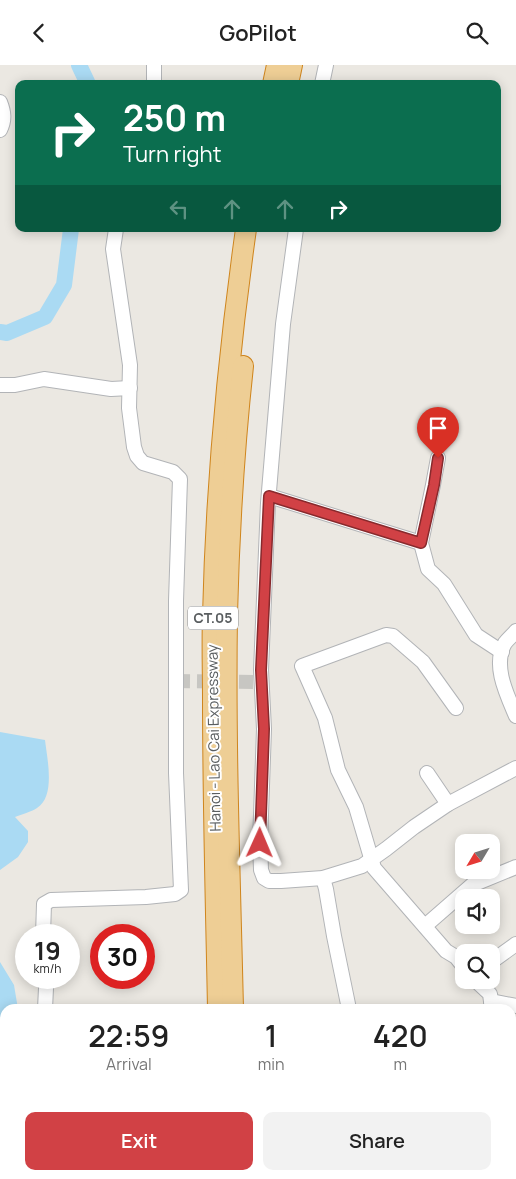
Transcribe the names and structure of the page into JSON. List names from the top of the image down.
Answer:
{
  "streets": {
    "highway": ["CT.05", "Hanoi - Lao Cai Expressway"]
  },
  "north": "bottom left",
  "page": {
    "header": "GoPilot",
    "turn": ["250 m", "Turn right"],
    "speed": "19 km/h",
    "limit": "30",
    "eta": [
      "22:59",
      "Arrival",
      "1",
      "min",
      "420",
      "m"
    ],
    "buttons": ["Exit", "Share"]
  }
}
